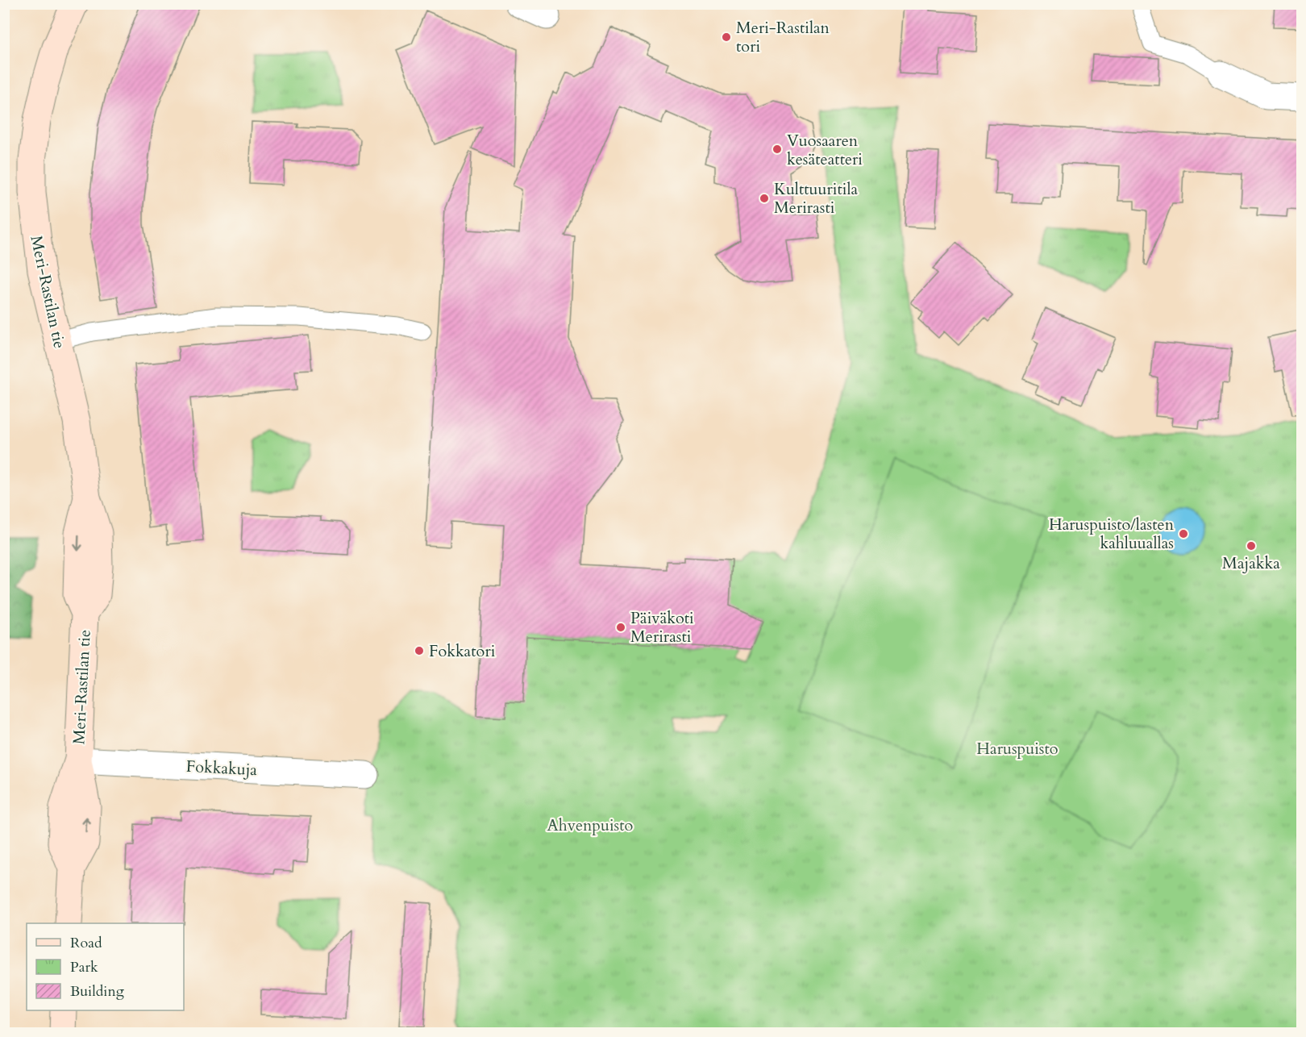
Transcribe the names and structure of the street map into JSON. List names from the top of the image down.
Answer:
{
  "streets": {
    "street": ["Meri-Rastilan tie", "Fokkakuja"]
  },
  "crossings": [
    ["Meri-Rastilan tie", "Fokkakuja"]
  ],
  "parks": ["Haruspuisto", "Ahvenpuisto"],
  "places": [
    "Meri-Rastilan tori",
    "Vuosaaren kesäteatteri",
    "Kulttuuritila Merirasti",
    "Haruspuisto/lasten kahluuallas",
    "Majakka",
    "Päiväkoti Merirasti",
    "Fokkatori"
  ],
  "legend": ["Road", "Park", "Building"]
}
